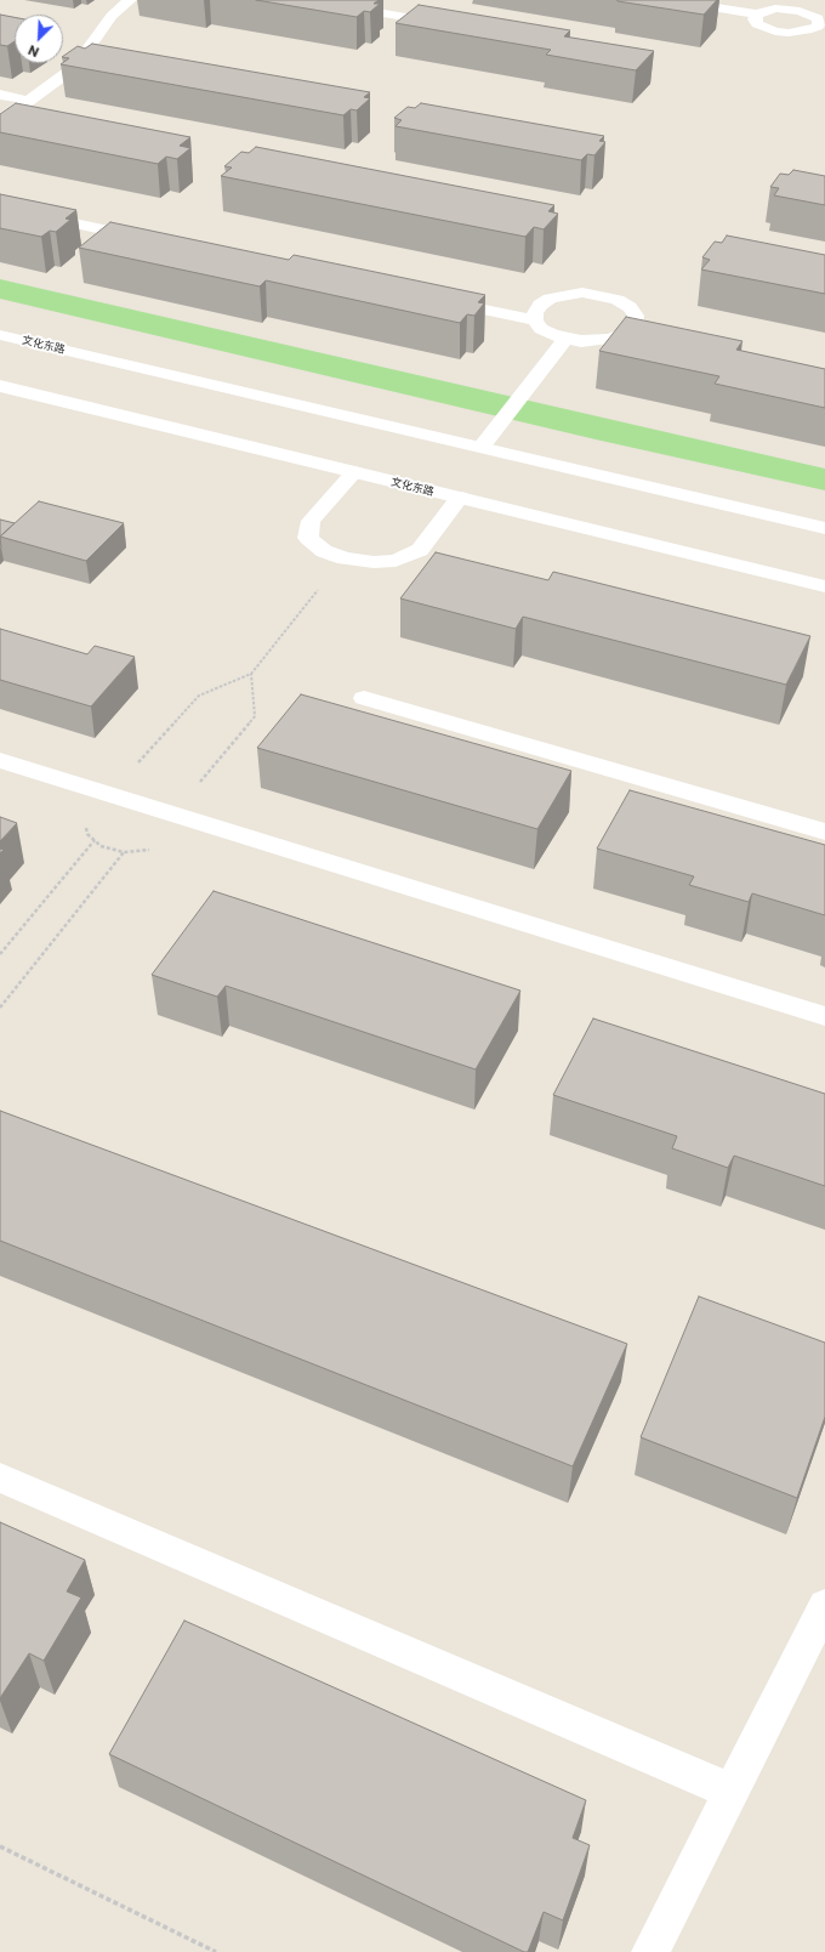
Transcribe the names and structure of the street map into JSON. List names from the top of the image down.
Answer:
{
  "streets": {
    "main road": ["文化东路"]
  },
  "north": "bottom left"
}
